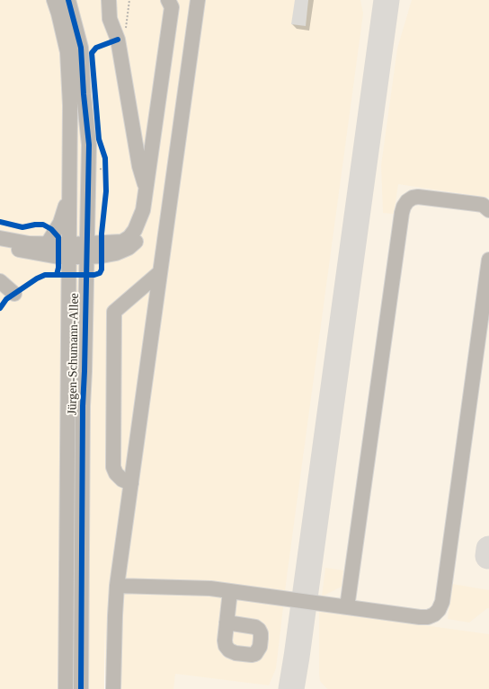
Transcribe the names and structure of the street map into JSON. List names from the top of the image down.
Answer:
{
  "streets": {
    "street": ["Jürgen-Schumann-Allee"]
  }
}
